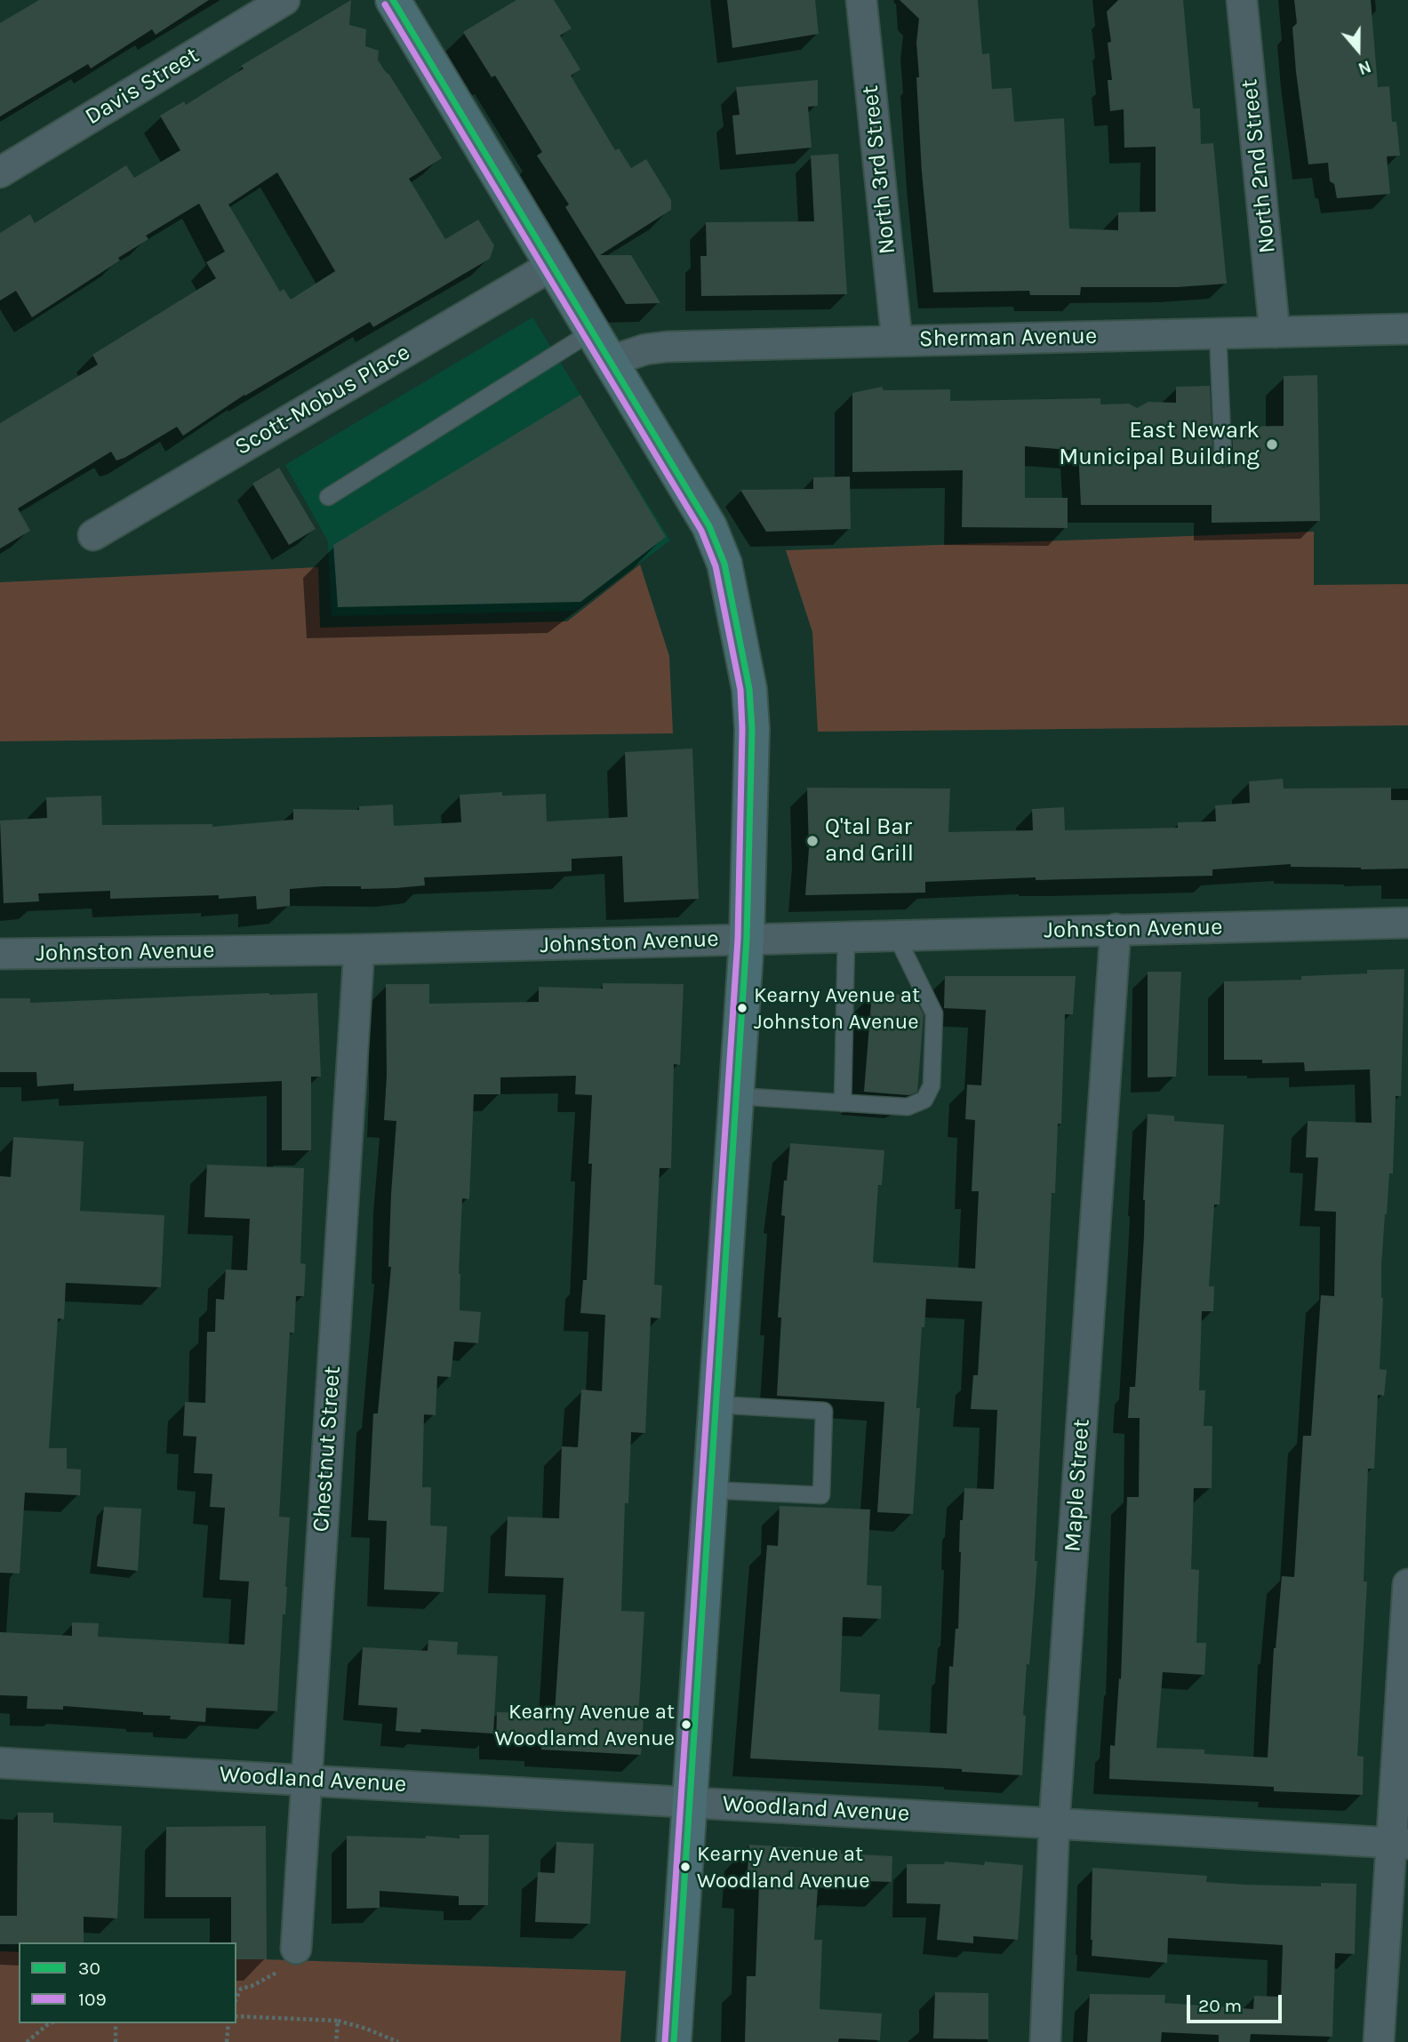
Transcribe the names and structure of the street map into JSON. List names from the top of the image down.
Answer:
{
  "streets": {
    "street": [
      "Davis Street",
      "North 2nd Street",
      "North 3rd Street",
      "Sherman Avenue",
      "Scott-Mobus Place",
      "Johnston Avenue",
      "Chestnut Street",
      "Maple Street",
      "Woodland Avenue"
    ]
  },
  "crossings": [
    ["North 2nd Street", "Sherman Avenue"],
    ["North 3rd Street", "Sherman Avenue"],
    ["Johnston Avenue", "Chestnut Street"],
    ["Johnston Avenue", "Maple Street"],
    ["Chestnut Street", "Woodland Avenue"],
    ["Maple Street", "Woodland Avenue"]
  ],
  "places": [
    "East Newark Municipal Building",
    "Q'tal Bar and Grill",
    "Kearny Avenue at Johnston Avenue",
    "Kearny Avenue at Woodlamd Avenue",
    "Kearny Avenue at Woodland Avenue"
  ],
  "lines": ["transit line 30", "transit line 109"],
  "legend": ["30", "109"],
  "scale_bar": "20 m",
  "north": "bottom"
}
